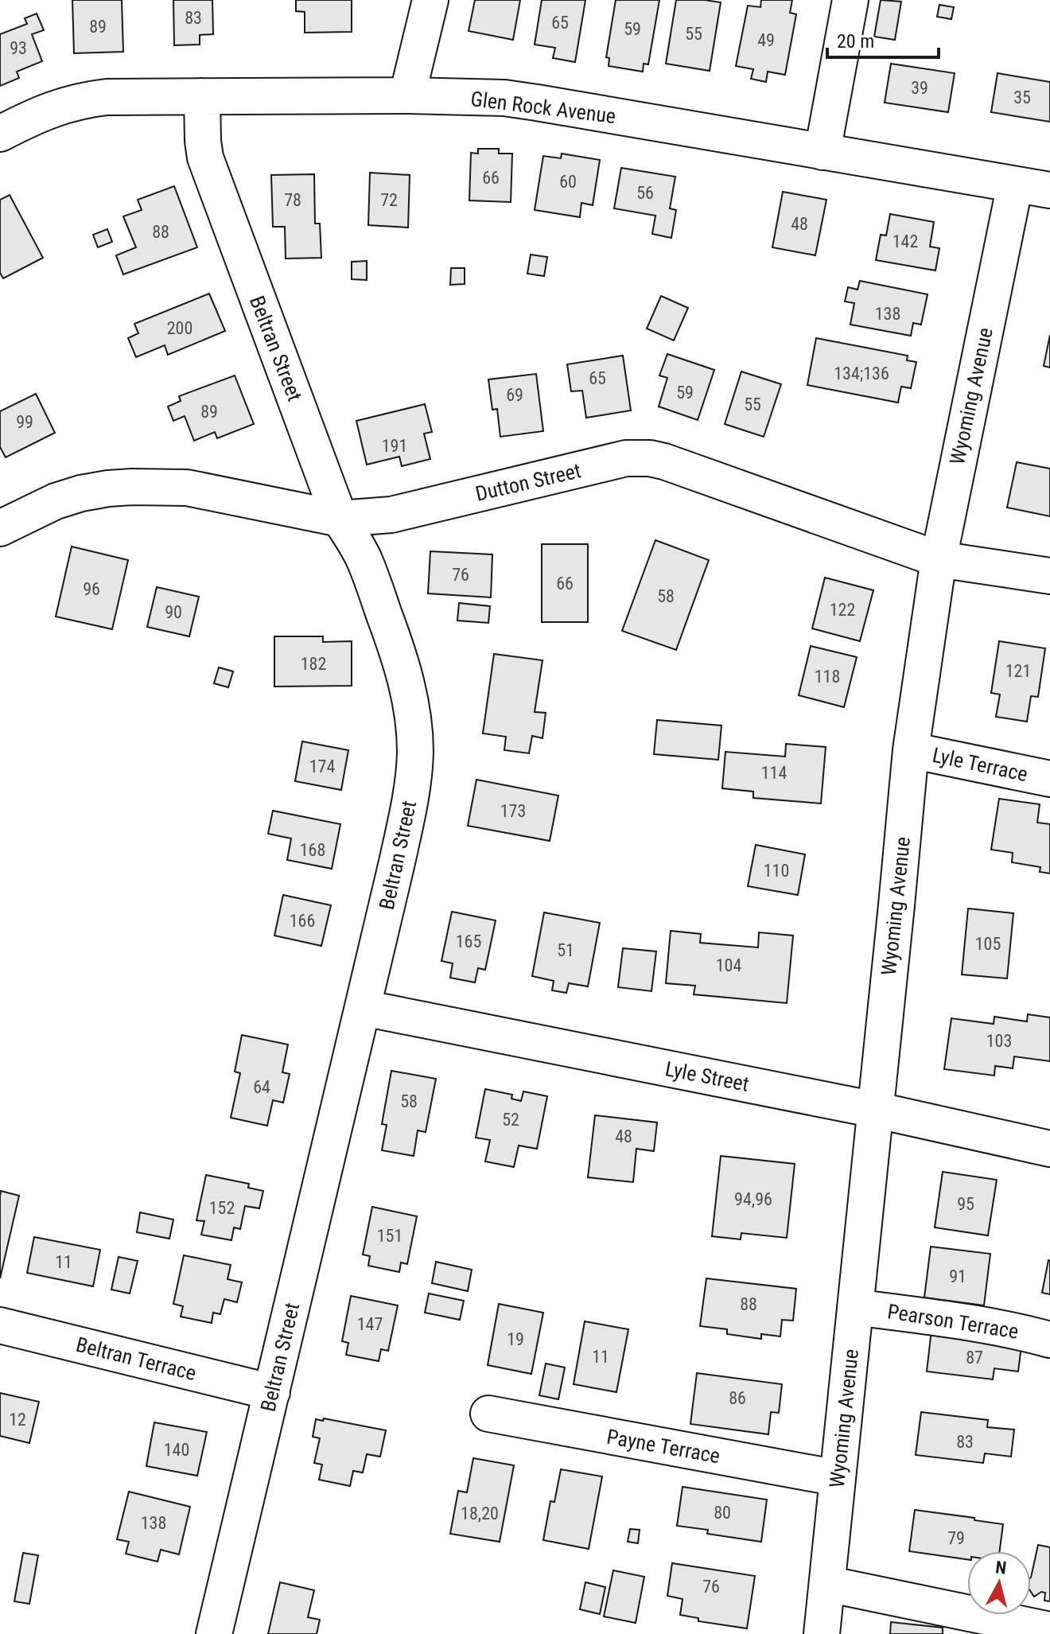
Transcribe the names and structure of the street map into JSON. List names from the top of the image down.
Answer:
{
  "streets": {
    "street": [
      "Glen Rock Avenue",
      "Beltran Street",
      "Wyoming Avenue",
      "Dutton Street",
      "Lyle Terrace",
      "Lyle Street",
      "Pearson Terrace",
      "Beltran Terrace",
      "Payne Terrace"
    ]
  },
  "crossings": [
    ["Glen Rock Avenue", "Beltran Street"],
    ["Glen Rock Avenue", "Wyoming Avenue"],
    ["Beltran Street", "Dutton Street"],
    ["Beltran Street", "Lyle Street"],
    ["Beltran Street", "Beltran Terrace"],
    ["Wyoming Avenue", "Dutton Street"],
    ["Wyoming Avenue", "Lyle Terrace"],
    ["Wyoming Avenue", "Lyle Street"],
    ["Wyoming Avenue", "Pearson Terrace"],
    ["Wyoming Avenue", "Payne Terrace"]
  ],
  "house_numbers": [
    "83",
    "65",
    "89",
    "59",
    "55",
    "49",
    "93",
    "39",
    "35",
    "66",
    "60",
    "56",
    "78",
    "72",
    "48",
    "88",
    "142",
    "138",
    "200",
    "134;136",
    "65",
    "59",
    "69",
    "55",
    "89",
    "99",
    "191",
    "76",
    "66",
    "96",
    "58",
    "122",
    "90",
    "182",
    "121",
    "118",
    "174",
    "114",
    "173",
    "168",
    "110",
    "166",
    "165",
    "105",
    "51",
    "104",
    "103",
    "64",
    "58",
    "52",
    "48",
    "94,96",
    "95",
    "152",
    "151",
    "11",
    "91",
    "88",
    "147",
    "19",
    "11",
    "87",
    "86",
    "12",
    "83",
    "140",
    "80",
    "18,20",
    "138",
    "79",
    "76"
  ],
  "scale_bar": "20 m",
  "north": "top"
}
